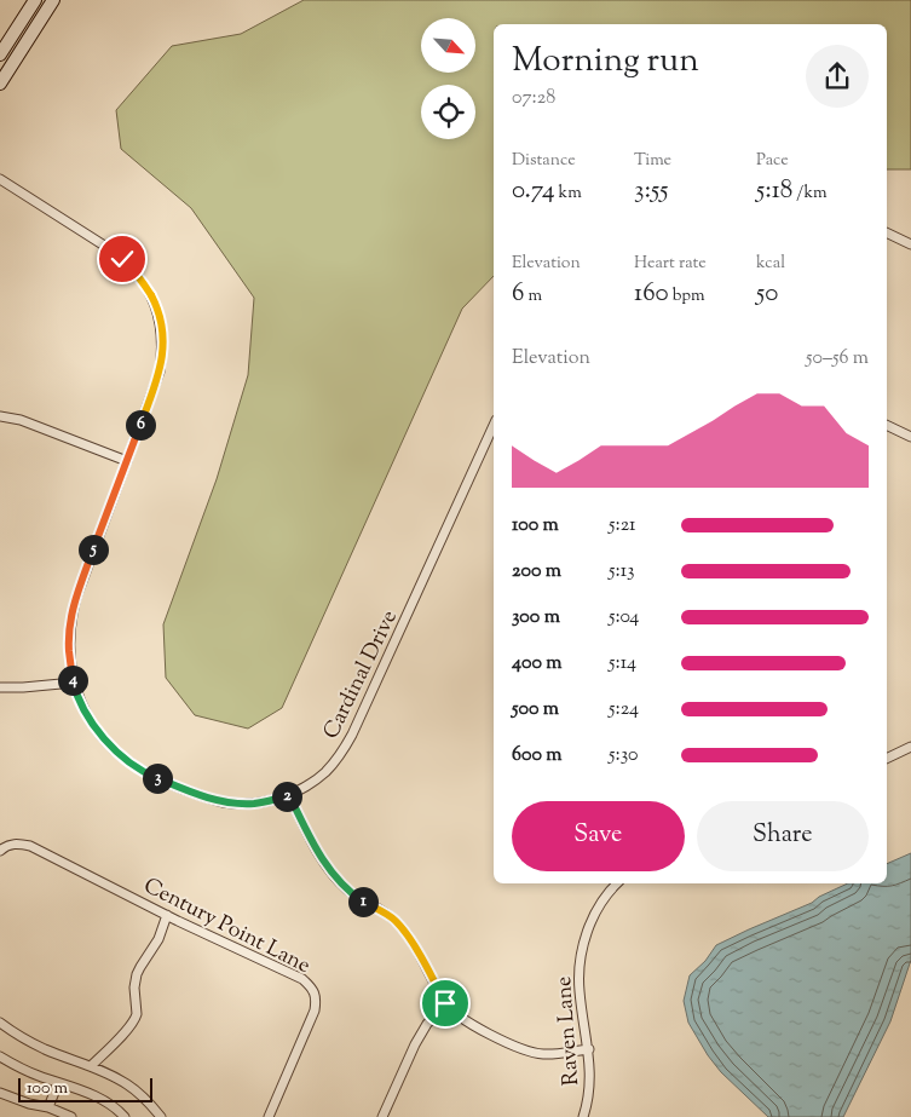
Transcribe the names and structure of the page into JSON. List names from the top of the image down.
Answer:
{
  "streets": {
    "street": ["Cardinal Drive", "Century Point Lane", "Raven Lane"]
  },
  "scale_bar": "100 m",
  "north": "bottom right",
  "page": {
    "heading": ["Morning run", "07:28"],
    "stats": [
      ["Distance", "0.74 km"],
      ["Time", "3:55"],
      ["Pace", "5:18 /km"],
      ["Elevation", "6 m"],
      ["Heart rate", "160 bpm"],
      ["kcal", "50"]
    ],
    "chart": ["Elevation", "50–56 m"],
    "pins": [
      "6",
      "5",
      "4",
      "3",
      "2",
      "1"
    ],
    "list": [
      {
        "name": "100 m",
        "note": "5:21"
      },
      {
        "name": "200 m",
        "note": "5:13"
      },
      {
        "name": "300 m",
        "note": "5:04"
      },
      {
        "name": "400 m",
        "note": "5:14"
      },
      {
        "name": "500 m",
        "note": "5:24"
      },
      {
        "name": "600 m",
        "note": "5:30"
      }
    ],
    "buttons": ["Save", "Share"],
    "scale": "100 m"
  }
}
